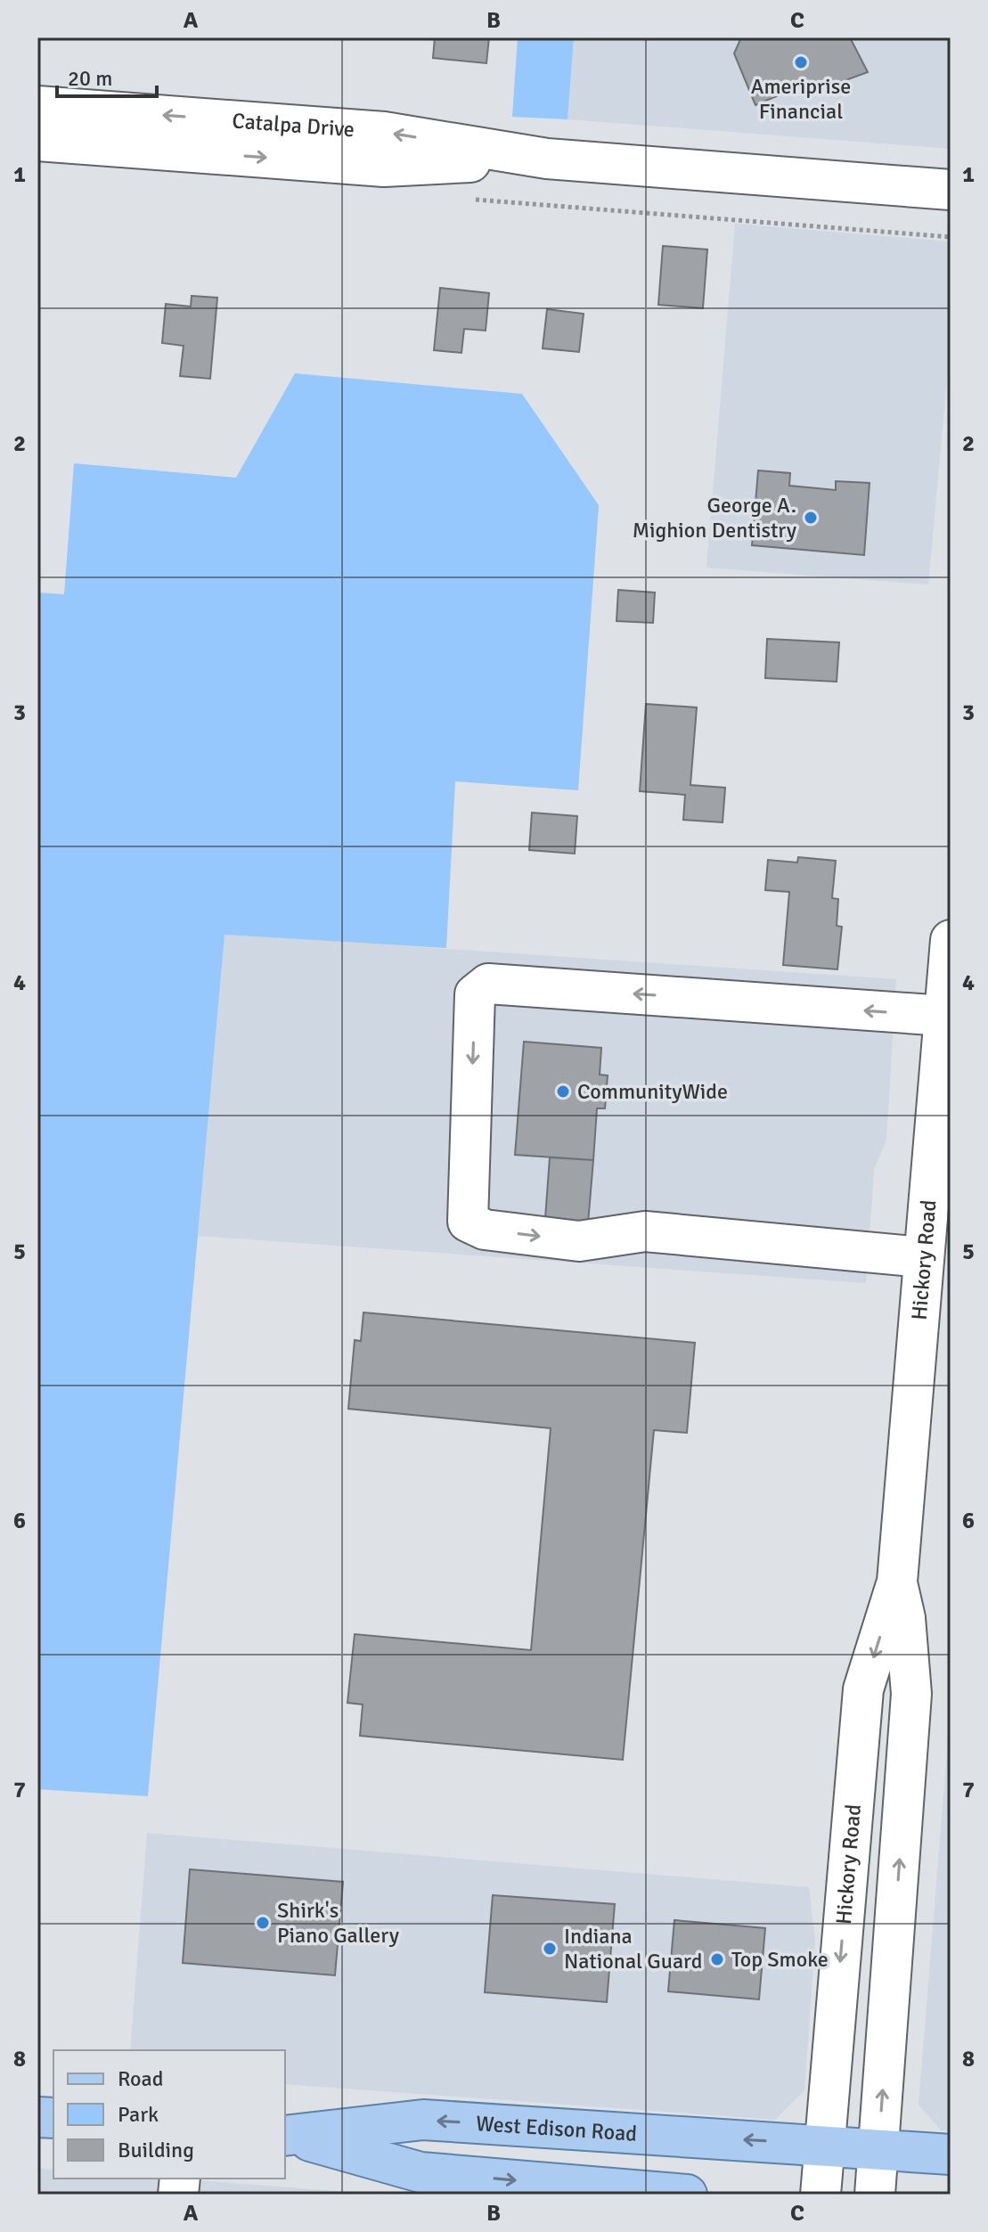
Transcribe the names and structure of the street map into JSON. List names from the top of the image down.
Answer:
{
  "streets": {
    "main road": ["West Edison Road"],
    "street": ["Catalpa Drive", "Hickory Road"]
  },
  "crossings": [
    ["Hickory Road", "West Edison Road"]
  ],
  "places": [
    "Ameriprise Financial",
    "George A. Mighion Dentistry",
    "CommunityWide",
    "Shirk's Piano Gallery",
    "Indiana National Guard",
    "Top Smoke"
  ],
  "legend": ["Road", "Park", "Building"],
  "scale_bar": "20 m",
  "grid": {
    "columns": ["A", "B", "C"],
    "rows": [
      "1",
      "2",
      "3",
      "4",
      "5",
      "6",
      "7",
      "8"
    ]
  }
}
